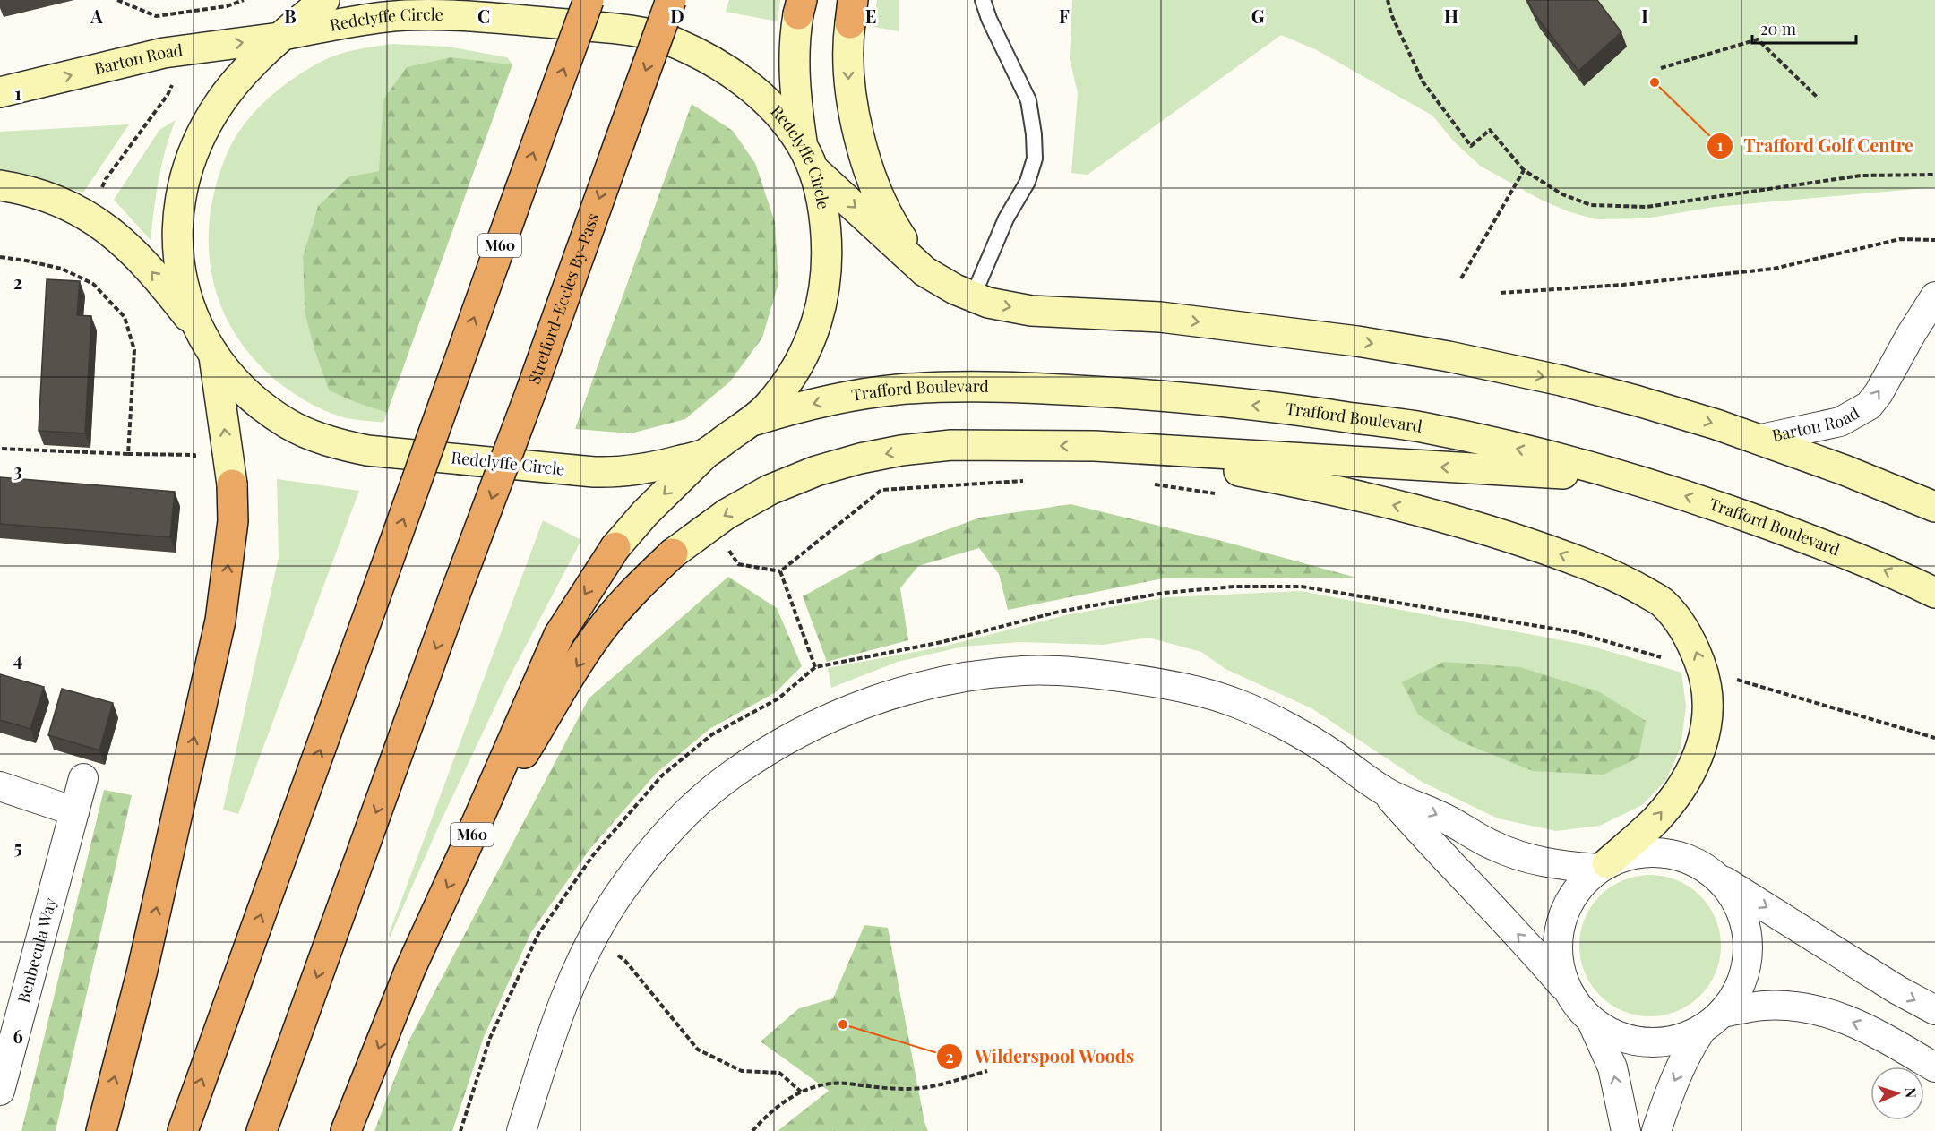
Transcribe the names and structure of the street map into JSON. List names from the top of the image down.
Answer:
{
  "streets": {
    "highway": ["M60", "Stretford-Eccles By-Pass"],
    "main road": ["Redclyffe Circle", "Barton Road", "Trafford Boulevard"],
    "street": ["Benbecula Way"]
  },
  "crossings": [
    ["Redclyffe Circle", "Barton Road"],
    ["Redclyffe Circle", "Trafford Boulevard"]
  ],
  "one_way": ["Barton Road"],
  "places": ["Trafford Golf Centre", "Wilderspool Woods"],
  "scale_bar": "20 m",
  "north": "right",
  "grid": {
    "columns": [
      "A",
      "B",
      "C",
      "D",
      "E",
      "F",
      "G",
      "H",
      "I"
    ],
    "rows": [
      "1",
      "2",
      "3",
      "4",
      "5",
      "6"
    ]
  }
}
